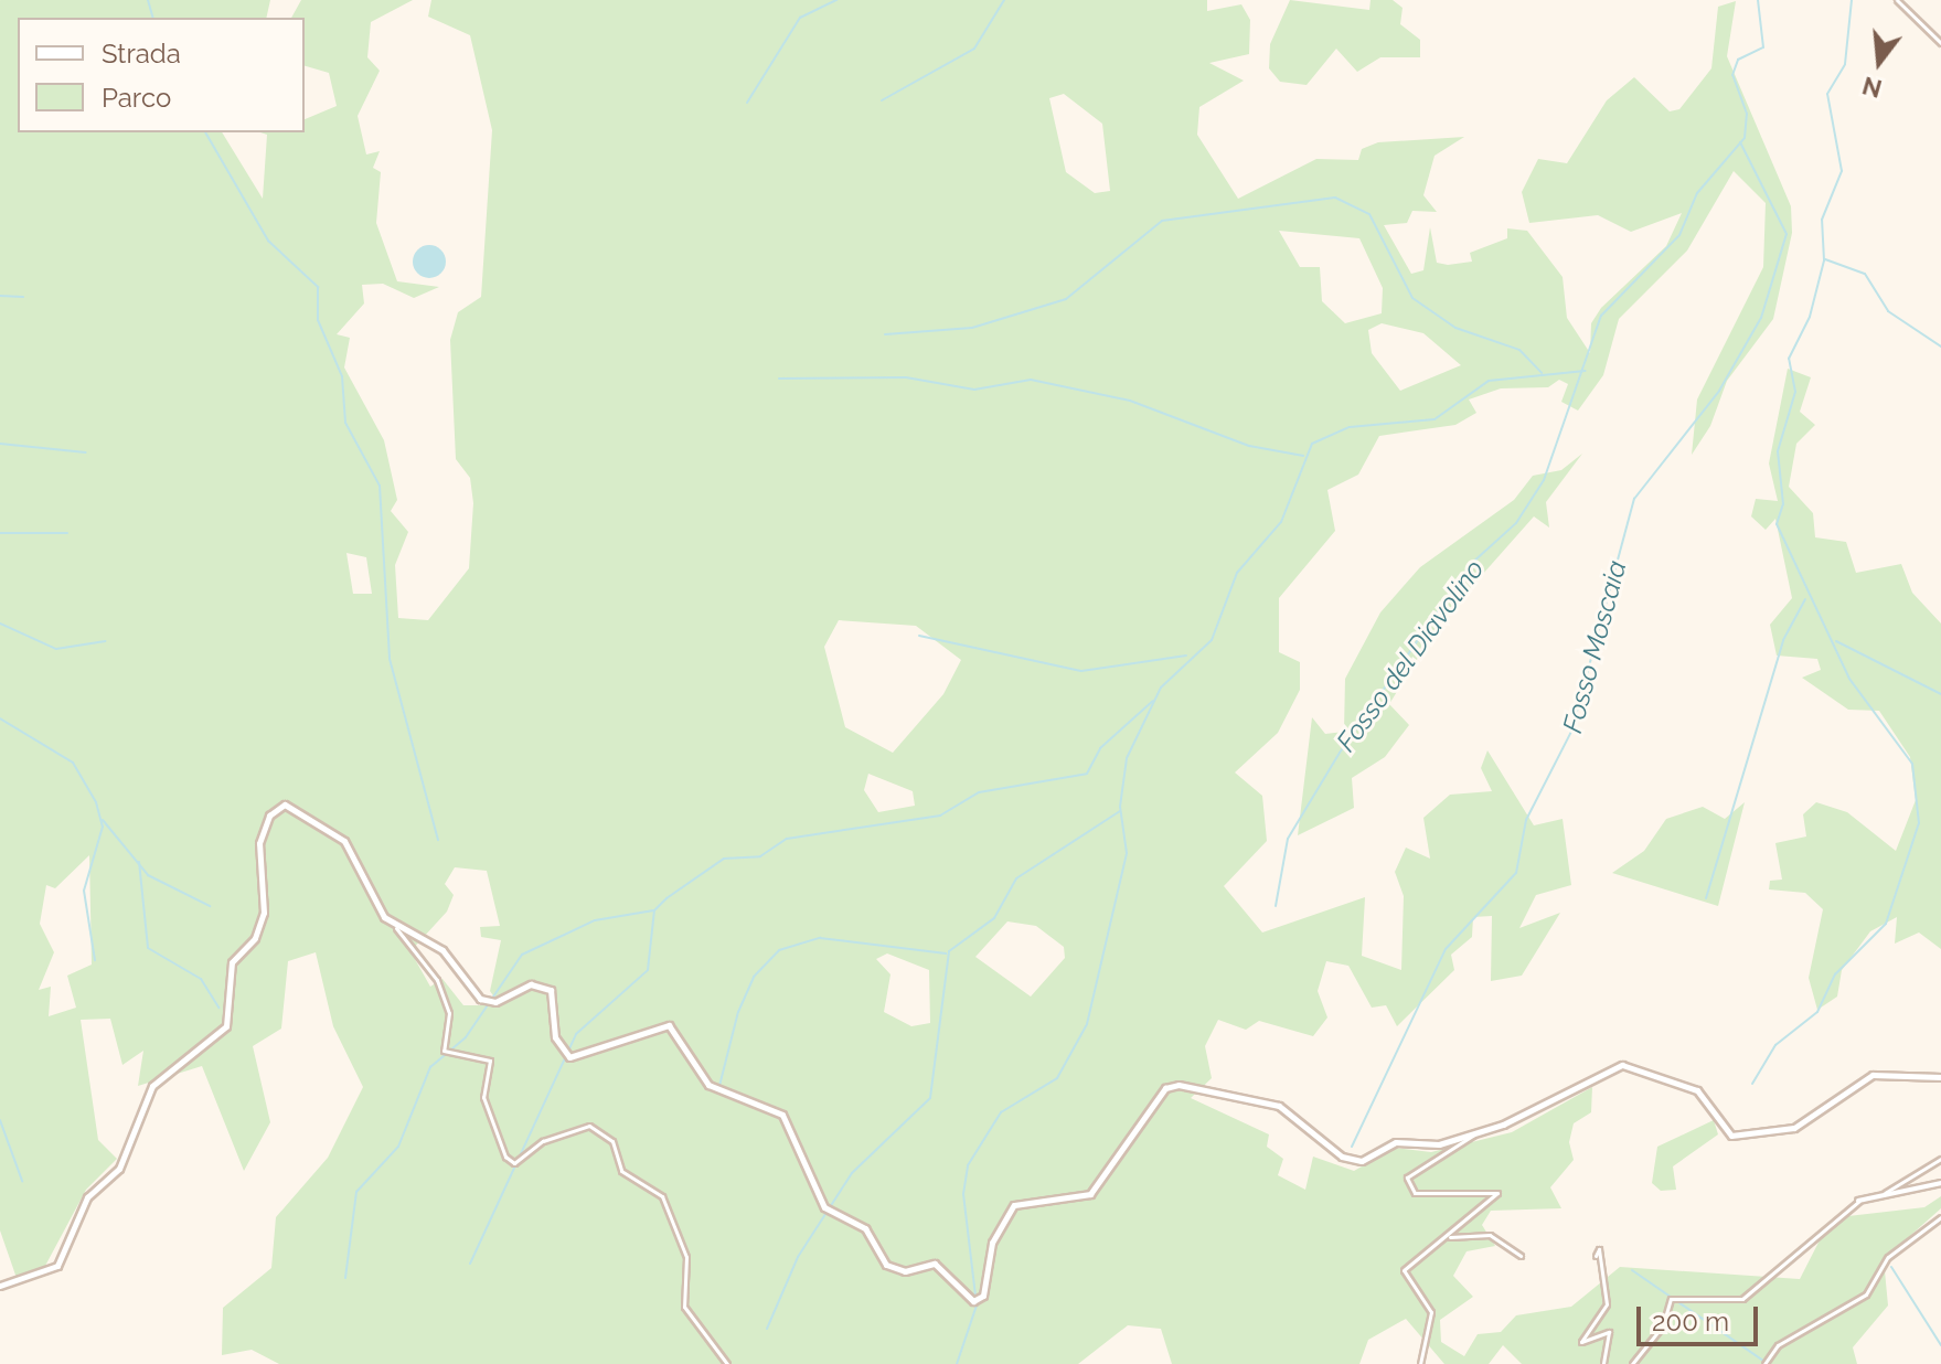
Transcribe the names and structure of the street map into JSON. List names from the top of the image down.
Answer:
{
  "water": ["Fosso Moscaia", "Fosso del Diavolino"],
  "legend": ["Strada", "Parco"],
  "scale_bar": "200 m",
  "north": "bottom"
}
